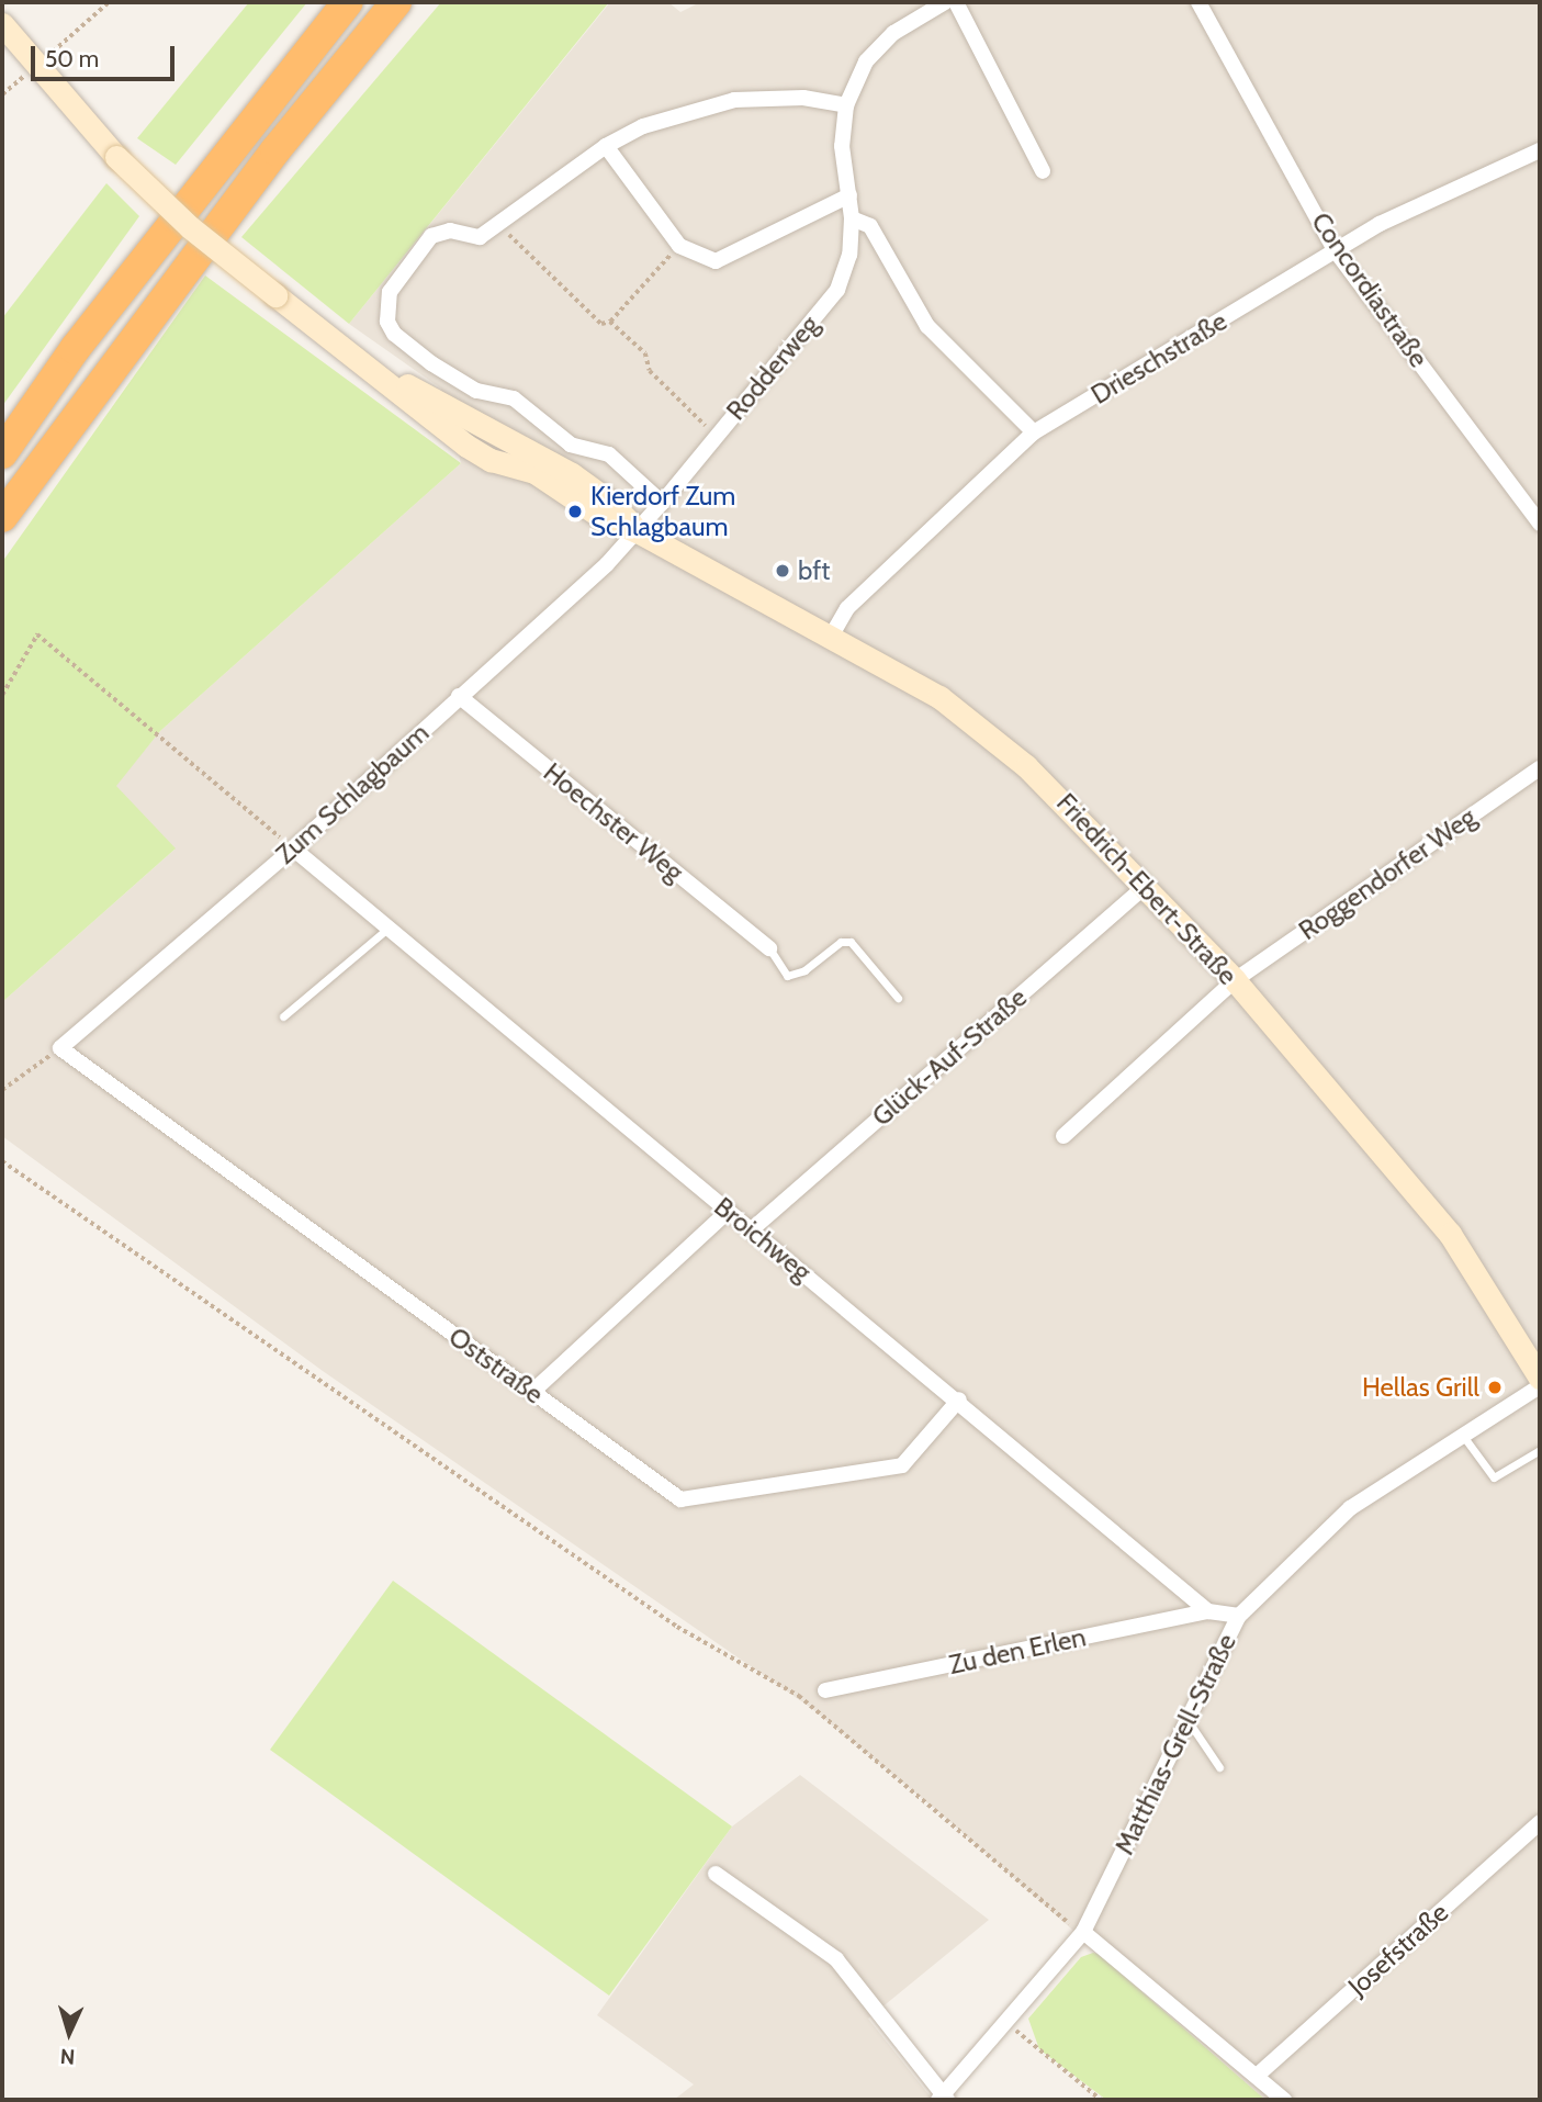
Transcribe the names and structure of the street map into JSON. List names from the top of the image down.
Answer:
{
  "streets": {
    "main road": ["Friedrich-Ebert-Straße"],
    "street": [
      "Concordiastraße",
      "Drieschstraße",
      "Rodderweg",
      "Zum Schlagbaum",
      "Hoechster Weg",
      "Roggendorfer Weg",
      "Glück-Auf-Straße",
      "Broichweg",
      "Oststraße",
      "Zu den Erlen",
      "Matthias-Grell-Straße",
      "Josefstraße"
    ]
  },
  "crossings": [
    ["Concordiastraße", "Drieschstraße"],
    ["Drieschstraße", "Friedrich-Ebert-Straße"],
    ["Rodderweg", "Zum Schlagbaum"],
    ["Rodderweg", "Friedrich-Ebert-Straße"],
    ["Zum Schlagbaum", "Hoechster Weg"],
    ["Zum Schlagbaum", "Friedrich-Ebert-Straße"],
    ["Zum Schlagbaum", "Broichweg"],
    ["Zum Schlagbaum", "Oststraße"],
    ["Roggendorfer Weg", "Friedrich-Ebert-Straße"],
    ["Friedrich-Ebert-Straße", "Glück-Auf-Straße"],
    ["Glück-Auf-Straße", "Broichweg"],
    ["Broichweg", "Oststraße"],
    ["Broichweg", "Zu den Erlen"]
  ],
  "places": ["Kierdorf Zum Schlagbaum", "bft", "Hellas Grill"],
  "scale_bar": "50 m",
  "north": "bottom"
}
